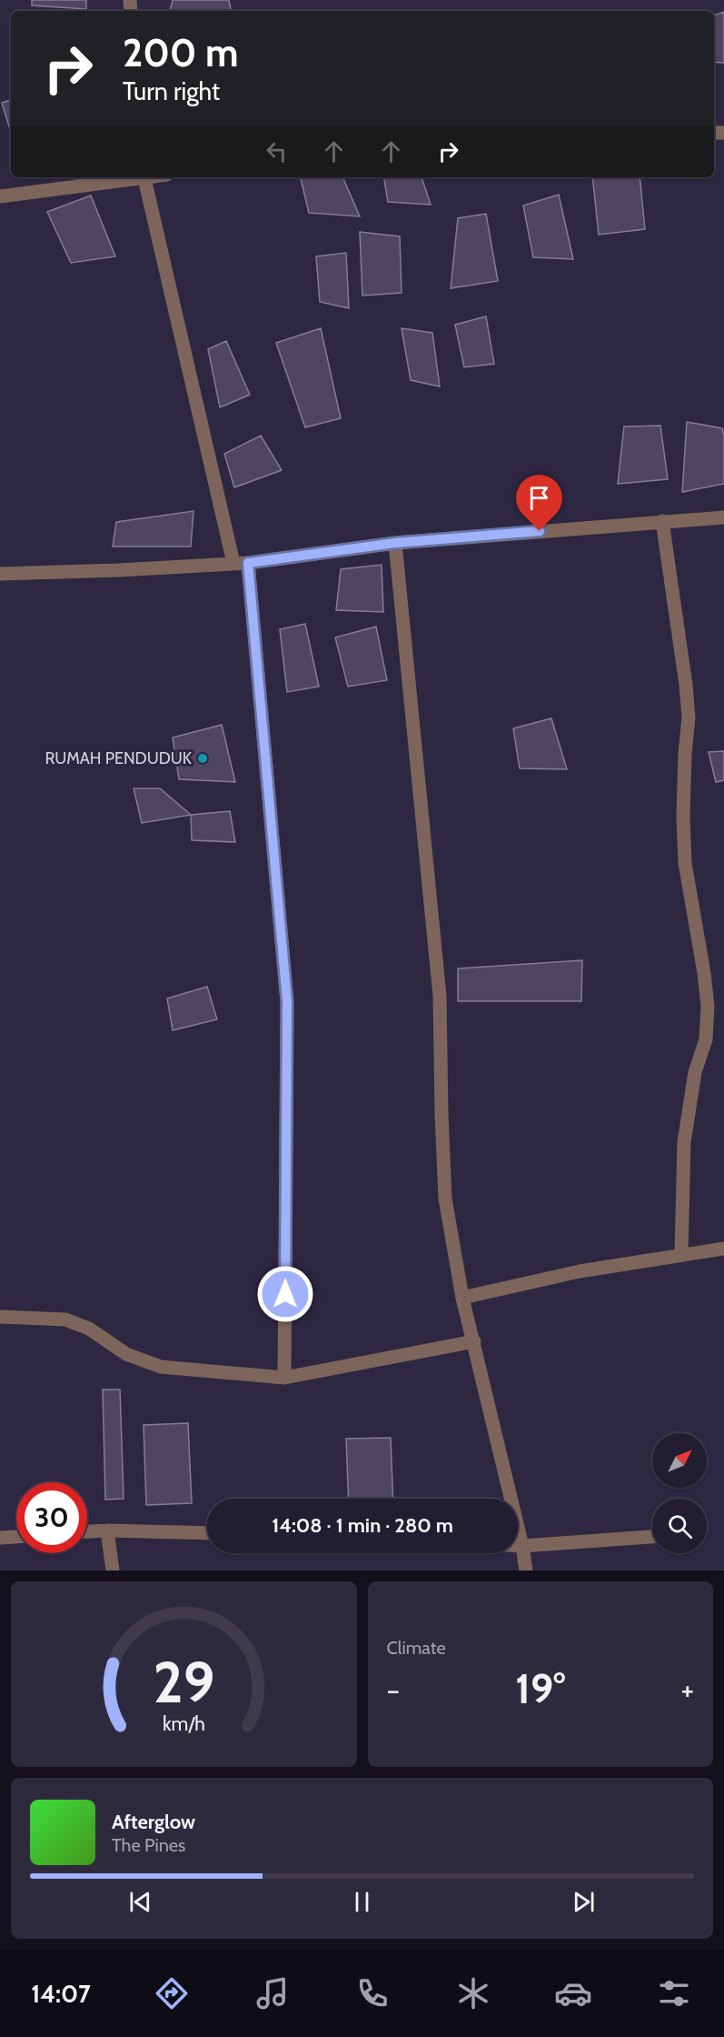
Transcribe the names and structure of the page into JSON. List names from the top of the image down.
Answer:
{
  "places": ["RUMAH PENDUDUK"],
  "north": "top right",
  "page": {
    "turn": ["200 m", "Turn right"],
    "limit": "30",
    "trip": "14:08 · 1 min · 280 m",
    "tile": "Climate",
    "heat": ["−", "19°", "+"],
    "song": ["Afterglow", "The Pines"],
    "tabs": "14:07",
    "gauge": ["29", "km/h"]
  }
}
